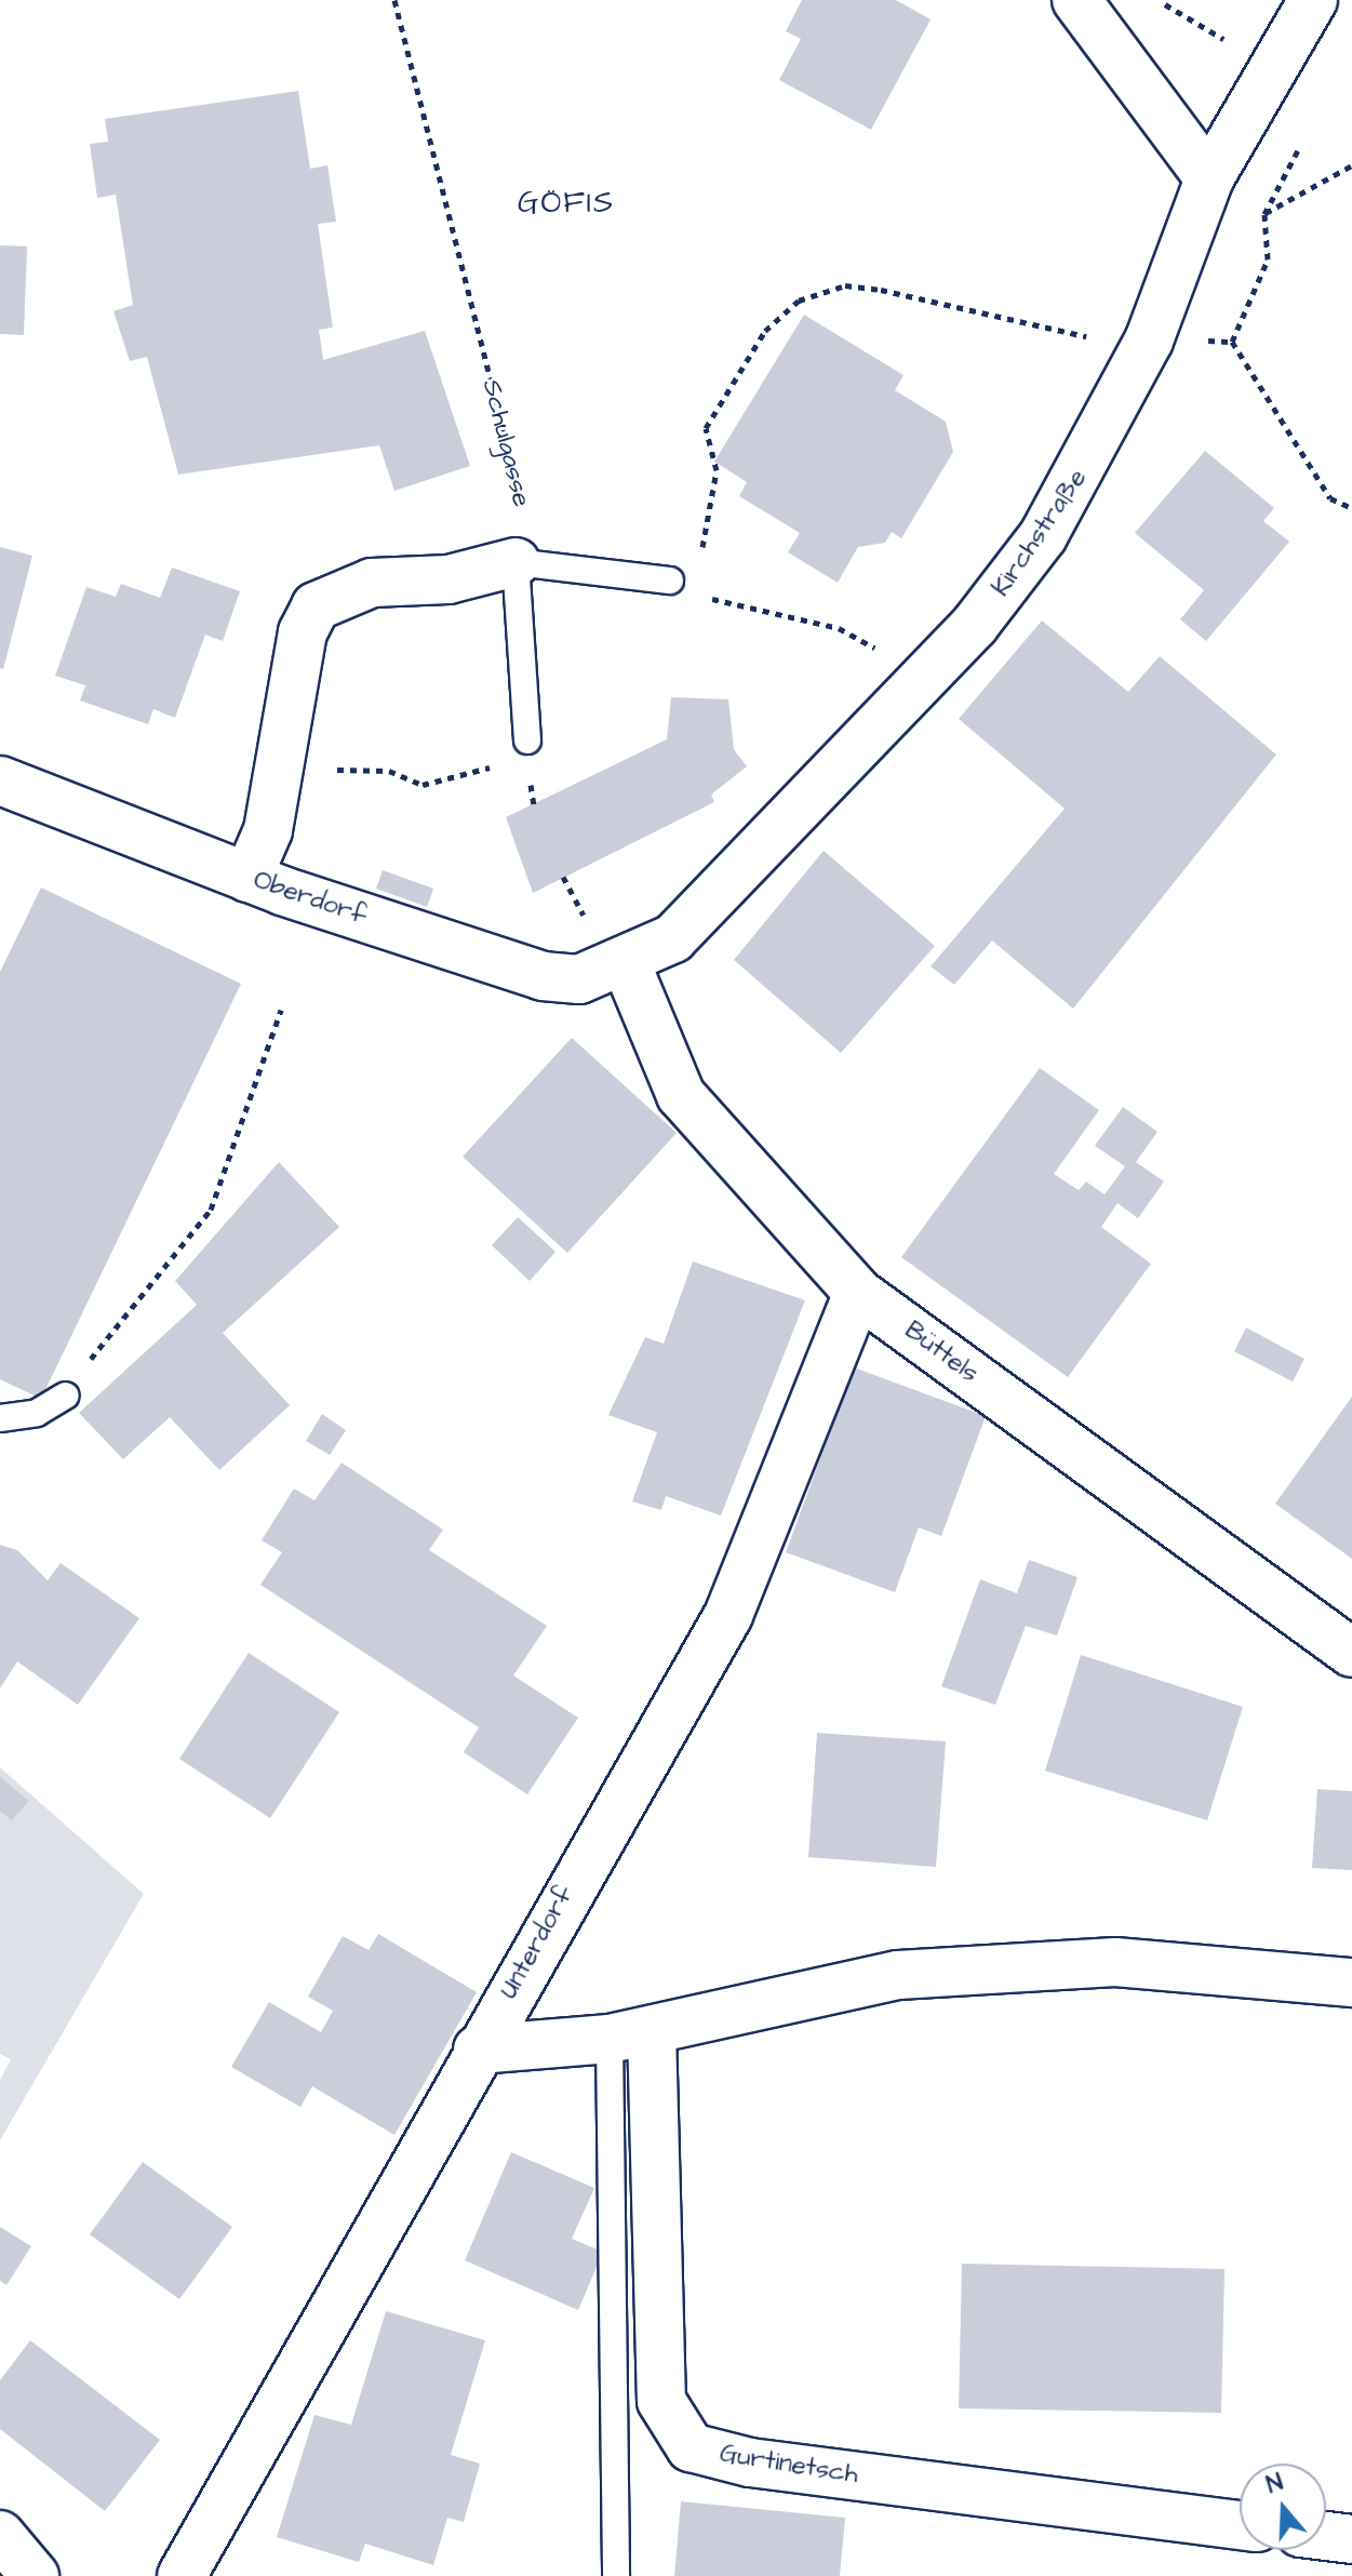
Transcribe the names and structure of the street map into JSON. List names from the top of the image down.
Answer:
{
  "streets": {
    "street": [
      "Kirchstraße",
      "Oberdorf",
      "Büttels",
      "Unterdorf",
      "Gurtinetsch"
    ],
    "path": ["Schulgasse"]
  },
  "crossings": [
    ["Kirchstraße", "Oberdorf"],
    ["Kirchstraße", "Büttels"],
    ["Oberdorf", "Büttels"],
    ["Büttels", "Unterdorf"]
  ],
  "districts": ["GÖFIS"],
  "north": "top"
}
